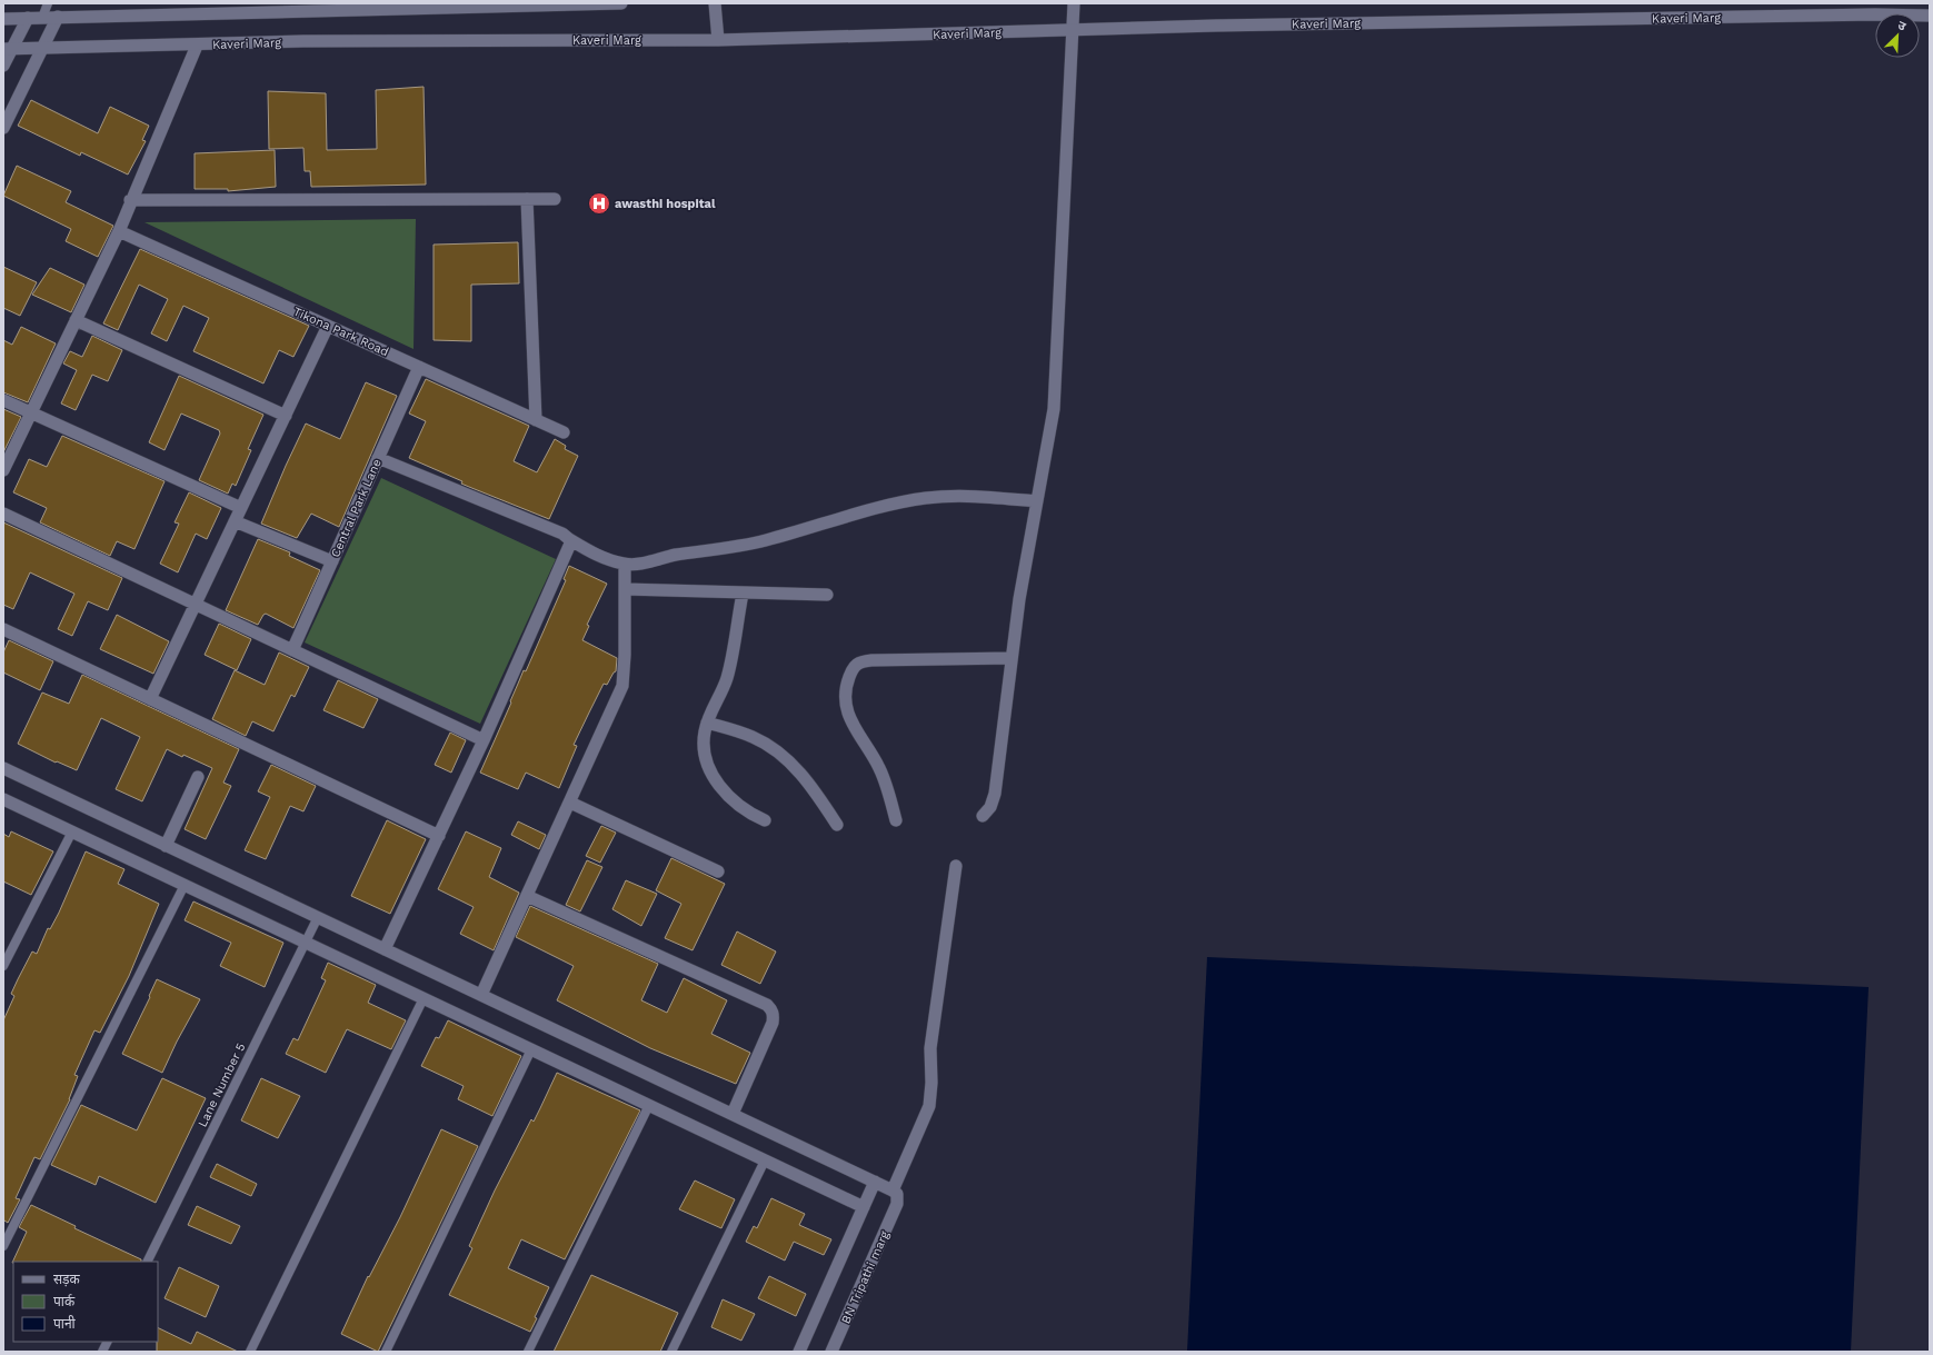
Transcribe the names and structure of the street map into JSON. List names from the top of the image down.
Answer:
{
  "streets": {
    "street": [
      "Kaveri Marg",
      "Tikona Park Road",
      "Central Park Lane",
      "BN Tripathi marg"
    ],
    "lane": ["Lane Number 5"]
  },
  "crossings": [
    ["Tikona Park Road", "Central Park Lane"]
  ],
  "places": {
    "hospital": ["awasthi hospital"]
  },
  "legend": ["सड़क", "पार्क", "पानी"],
  "north": "top right"
}
